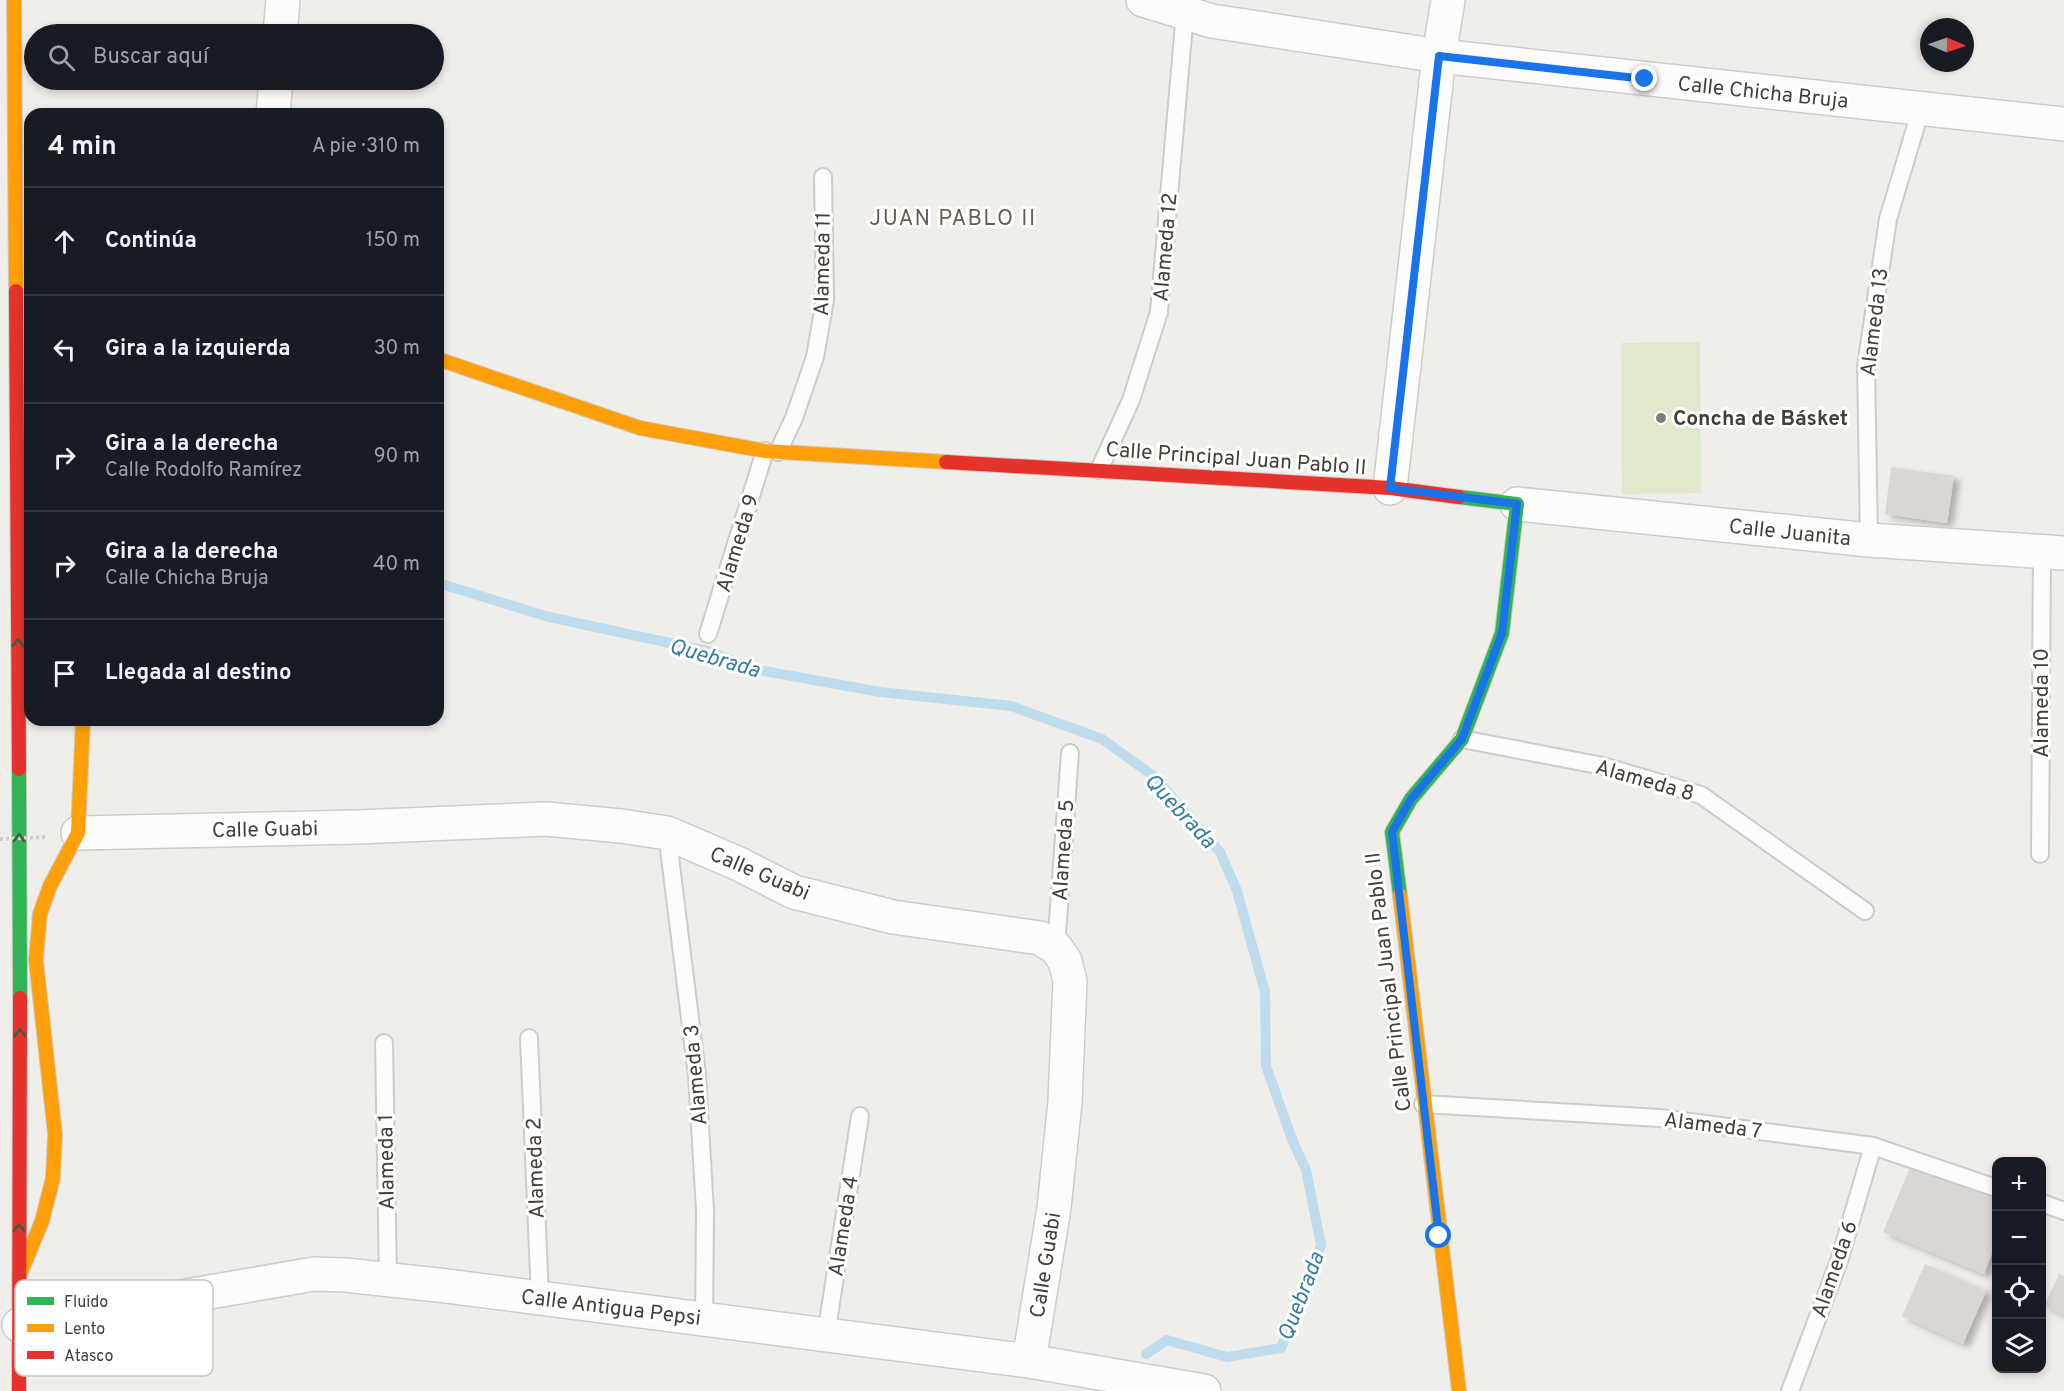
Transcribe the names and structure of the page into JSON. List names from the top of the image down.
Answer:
{
  "streets": {
    "main road": ["Calle Principal Juan Pablo II"],
    "street": [
      "Calle Chicha Bruja",
      "Calle Juanita",
      "Calle Guabi",
      "Calle Antigua Pepsi"
    ],
    "lane": [
      "Alameda 12",
      "Alameda 11",
      "Alameda 13",
      "Alameda 9",
      "Alameda 10",
      "Alameda 8",
      "Alameda 5",
      "Alameda 3",
      "Alameda 7",
      "Alameda 1",
      "Alameda 2",
      "Alameda 4",
      "Alameda 6"
    ]
  },
  "crossings": [
    ["Calle Chicha Bruja", "Alameda 12"],
    ["Calle Chicha Bruja", "Alameda 13"],
    ["Alameda 12", "Calle Principal Juan Pablo II"],
    ["Alameda 11", "Calle Principal Juan Pablo II"],
    ["Alameda 11", "Alameda 9"],
    ["Alameda 13", "Calle Juanita"],
    ["Calle Principal Juan Pablo II", "Calle Juanita"],
    ["Calle Principal Juan Pablo II", "Alameda 9"],
    ["Calle Principal Juan Pablo II", "Alameda 8"],
    ["Calle Principal Juan Pablo II", "Alameda 7"],
    ["Calle Juanita", "Alameda 10"],
    ["Calle Guabi", "Alameda 5"],
    ["Calle Guabi", "Alameda 3"],
    ["Calle Guabi", "Calle Antigua Pepsi"],
    ["Alameda 3", "Calle Antigua Pepsi"],
    ["Alameda 7", "Alameda 6"],
    ["Alameda 1", "Calle Antigua Pepsi"],
    ["Alameda 2", "Calle Antigua Pepsi"],
    ["Alameda 4", "Calle Antigua Pepsi"]
  ],
  "districts": ["JUAN PABLO II"],
  "water": ["Quebrada"],
  "places": ["Concha de Básket"],
  "legend": ["Fluido", "Lento", "Atasco"],
  "north": "right",
  "page": {
    "search": "Buscar aquí",
    "heading": ["4 min", "A pie · 310 m"],
    "list": [
      ["Continúa", "150 m"],
      ["Gira a la izquierda", "30 m"],
      ["Gira a la derecha", "Calle Rodolfo Ramírez", "90 m"],
      ["Gira a la derecha", "Calle Chicha Bruja", "40 m"],
      "Llegada al destino"
    ],
    "map_buttons": ["+", "−"]
  }
}
